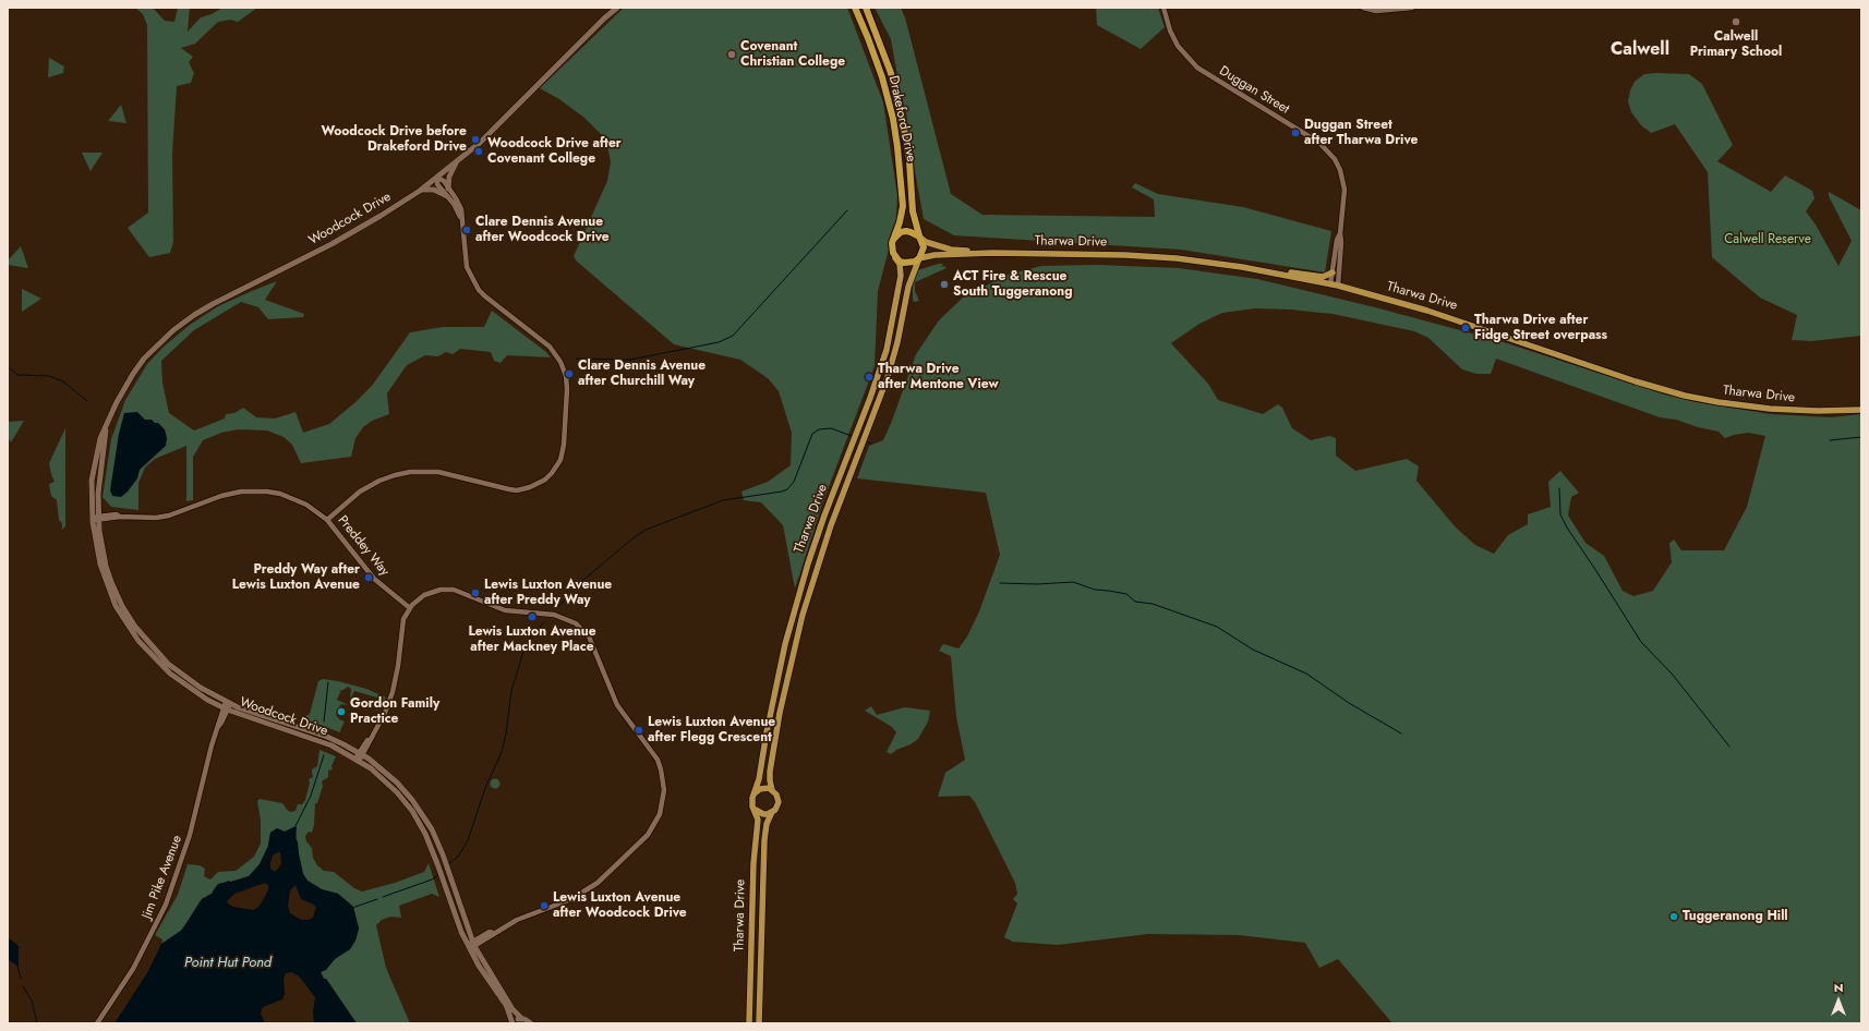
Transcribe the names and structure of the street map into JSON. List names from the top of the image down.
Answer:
{
  "streets": {
    "highway": ["Drakeford Drive"],
    "main road": ["Woodcock Drive", "Tharwa Drive"],
    "street": ["Duggan Street", "Preddey Way", "Jim Pike Avenue"]
  },
  "crossings": [
    ["Duggan Street", "Tharwa Drive"],
    ["Drakeford Drive", "Tharwa Drive"],
    ["Woodcock Drive", "Preddey Way"],
    ["Woodcock Drive", "Jim Pike Avenue"]
  ],
  "districts": ["Calwell"],
  "water": ["Point Hut Pond"],
  "parks": ["Calwell Reserve"],
  "places": [
    "Calwell Primary School",
    "Covenant Christian College",
    "Duggan Street after Tharwa Drive",
    "Woodcock Drive before Drakeford Drive",
    "Woodcock Drive after Covenant College",
    "Clare Dennis Avenue after Woodcock Drive",
    "ACT Fire & Rescue South Tuggeranong",
    "Tharwa Drive after Fidge Street overpass",
    "Clare Dennis Avenue after Churchill Way",
    "Tharwa Drive after Mentone View",
    "Preddy Way after Lewis Luxton Avenue",
    "Lewis Luxton Avenue after Preddy Way",
    "Lewis Luxton Avenue after Mackney Place",
    "Gordon Family Practice",
    "Lewis Luxton Avenue after Flegg Crescent",
    "Lewis Luxton Avenue after Woodcock Drive",
    "Tuggeranong Hill"
  ],
  "north": "top"
}
